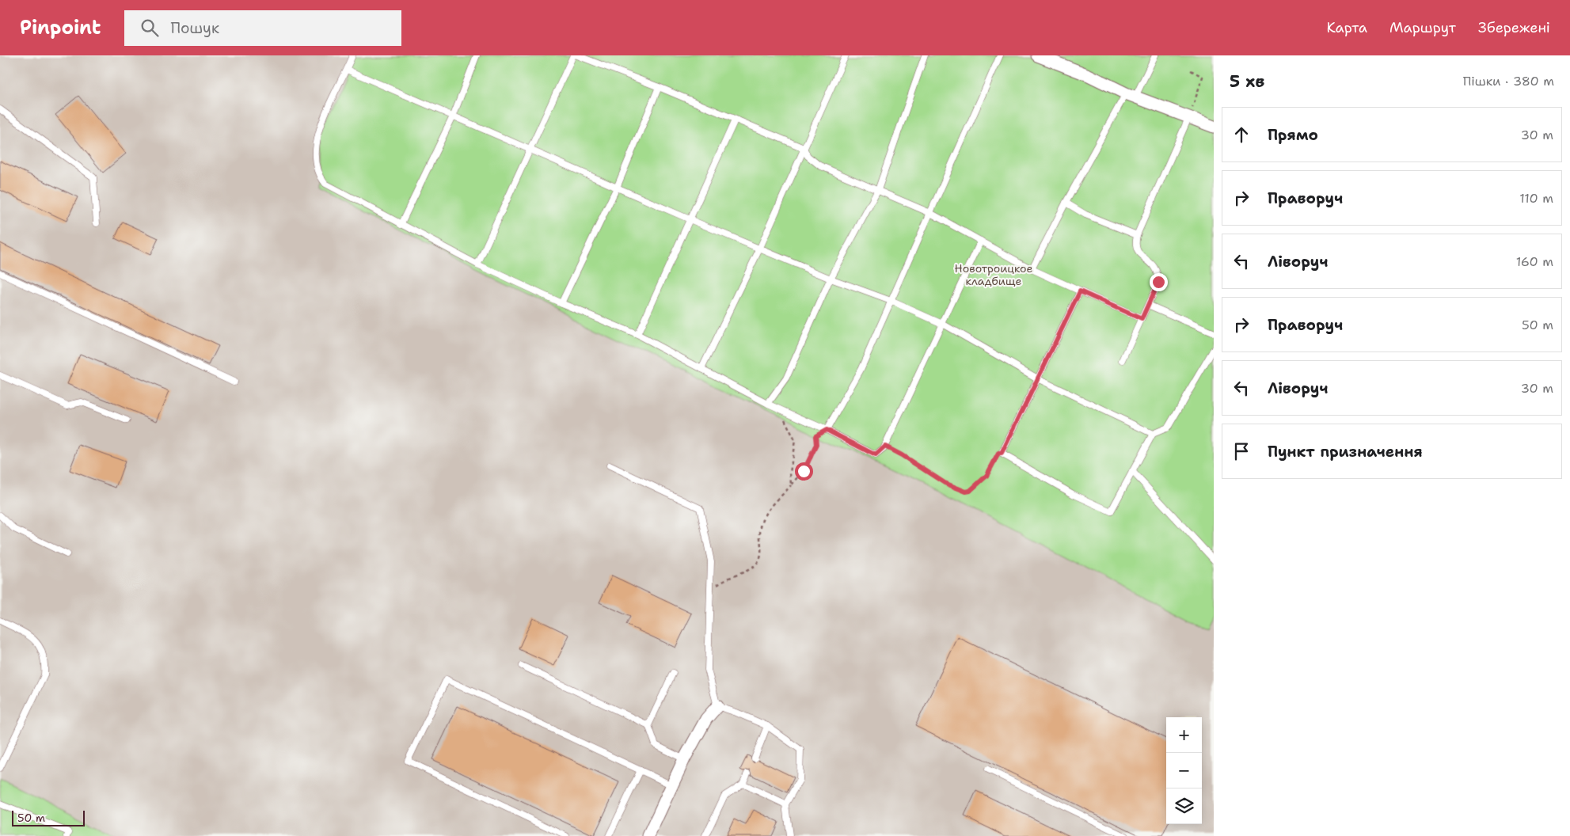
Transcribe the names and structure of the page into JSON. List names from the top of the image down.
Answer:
{
  "parks": ["Новотроицкое кладбище"],
  "scale_bar": "50 m",
  "page": {
    "header": "Pinpoint",
    "search": "Пошук",
    "nav": ["Карта", "Маршрут", "Збережені"],
    "heading": ["5 хв", "Пішки · 380 m"],
    "list": [
      ["Прямо", "30 m"],
      ["Праворуч", "110 m"],
      ["Ліворуч", "160 m"],
      ["Праворуч", "50 m"],
      ["Ліворуч", "30 m"],
      "Пункт призначення"
    ],
    "map_buttons": ["+", "−"],
    "scale": "50 m"
  }
}
